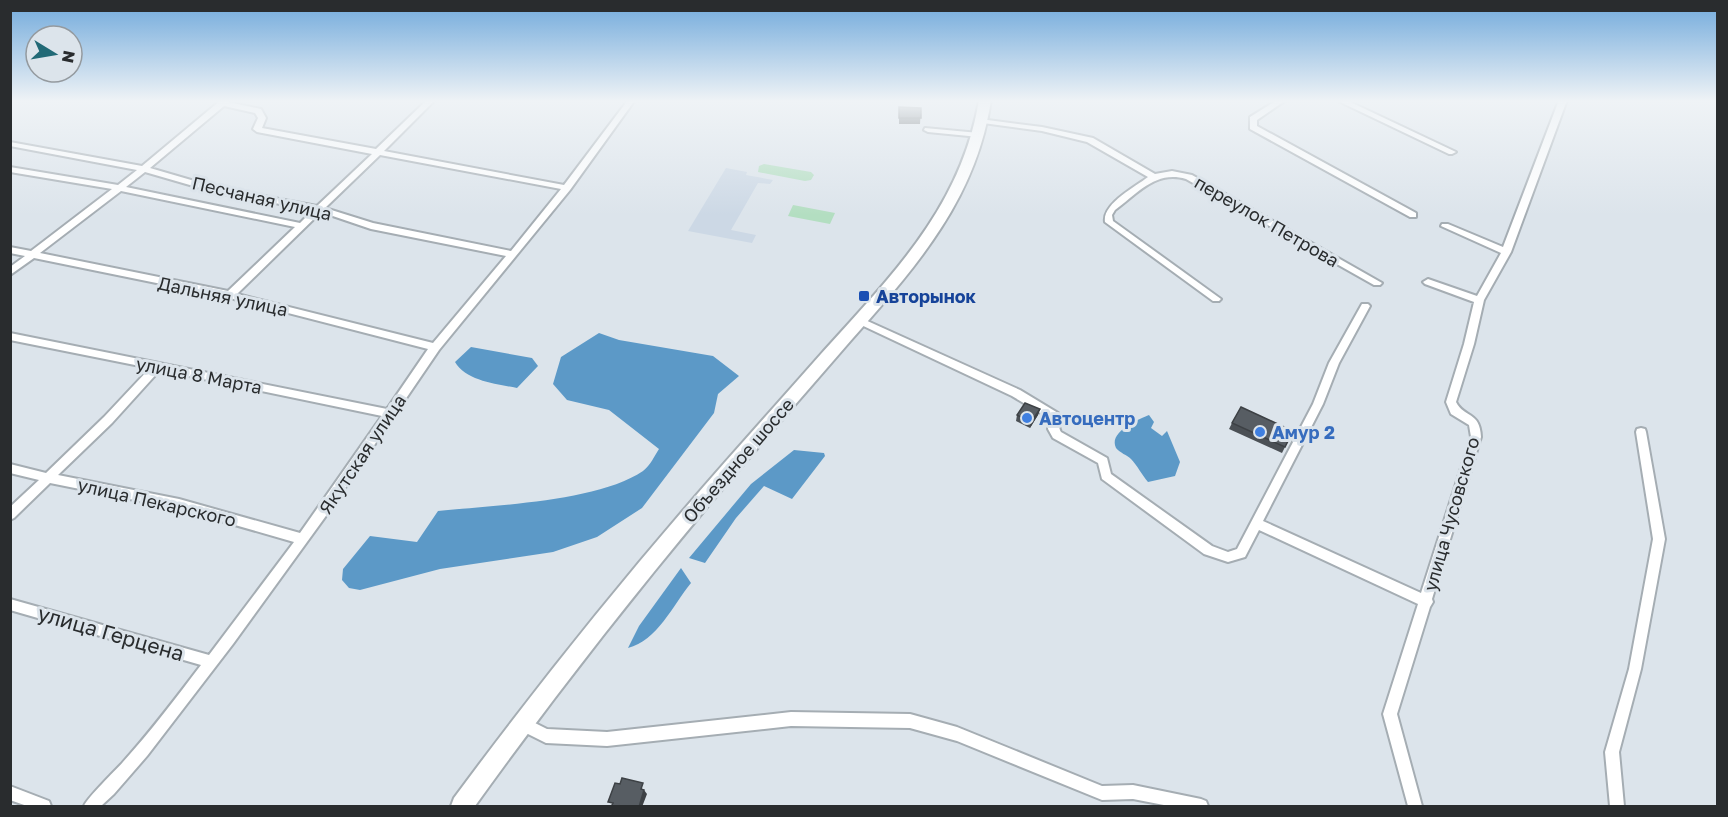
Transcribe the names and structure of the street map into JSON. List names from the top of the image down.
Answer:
{
  "streets": {
    "main road": ["Объездное шоссе"],
    "street": [
      "Песчаная улица",
      "переулок Петрова",
      "Дальняя улица",
      "улица 8 Марта",
      "Якутская улица",
      "улица Пекарского",
      "улица Чусовского",
      "улица Герцена"
    ]
  },
  "crossings": [
    ["Песчаная улица", "Якутская улица"],
    ["Дальняя улица", "Якутская улица"],
    ["улица 8 Марта", "Якутская улица"],
    ["Якутская улица", "улица Пекарского"],
    ["Якутская улица", "улица Герцена"]
  ],
  "places": {
    "transit": ["Авторынок"],
    "other": ["Автоцентр", "Амур 2"]
  },
  "north": "right"
}
